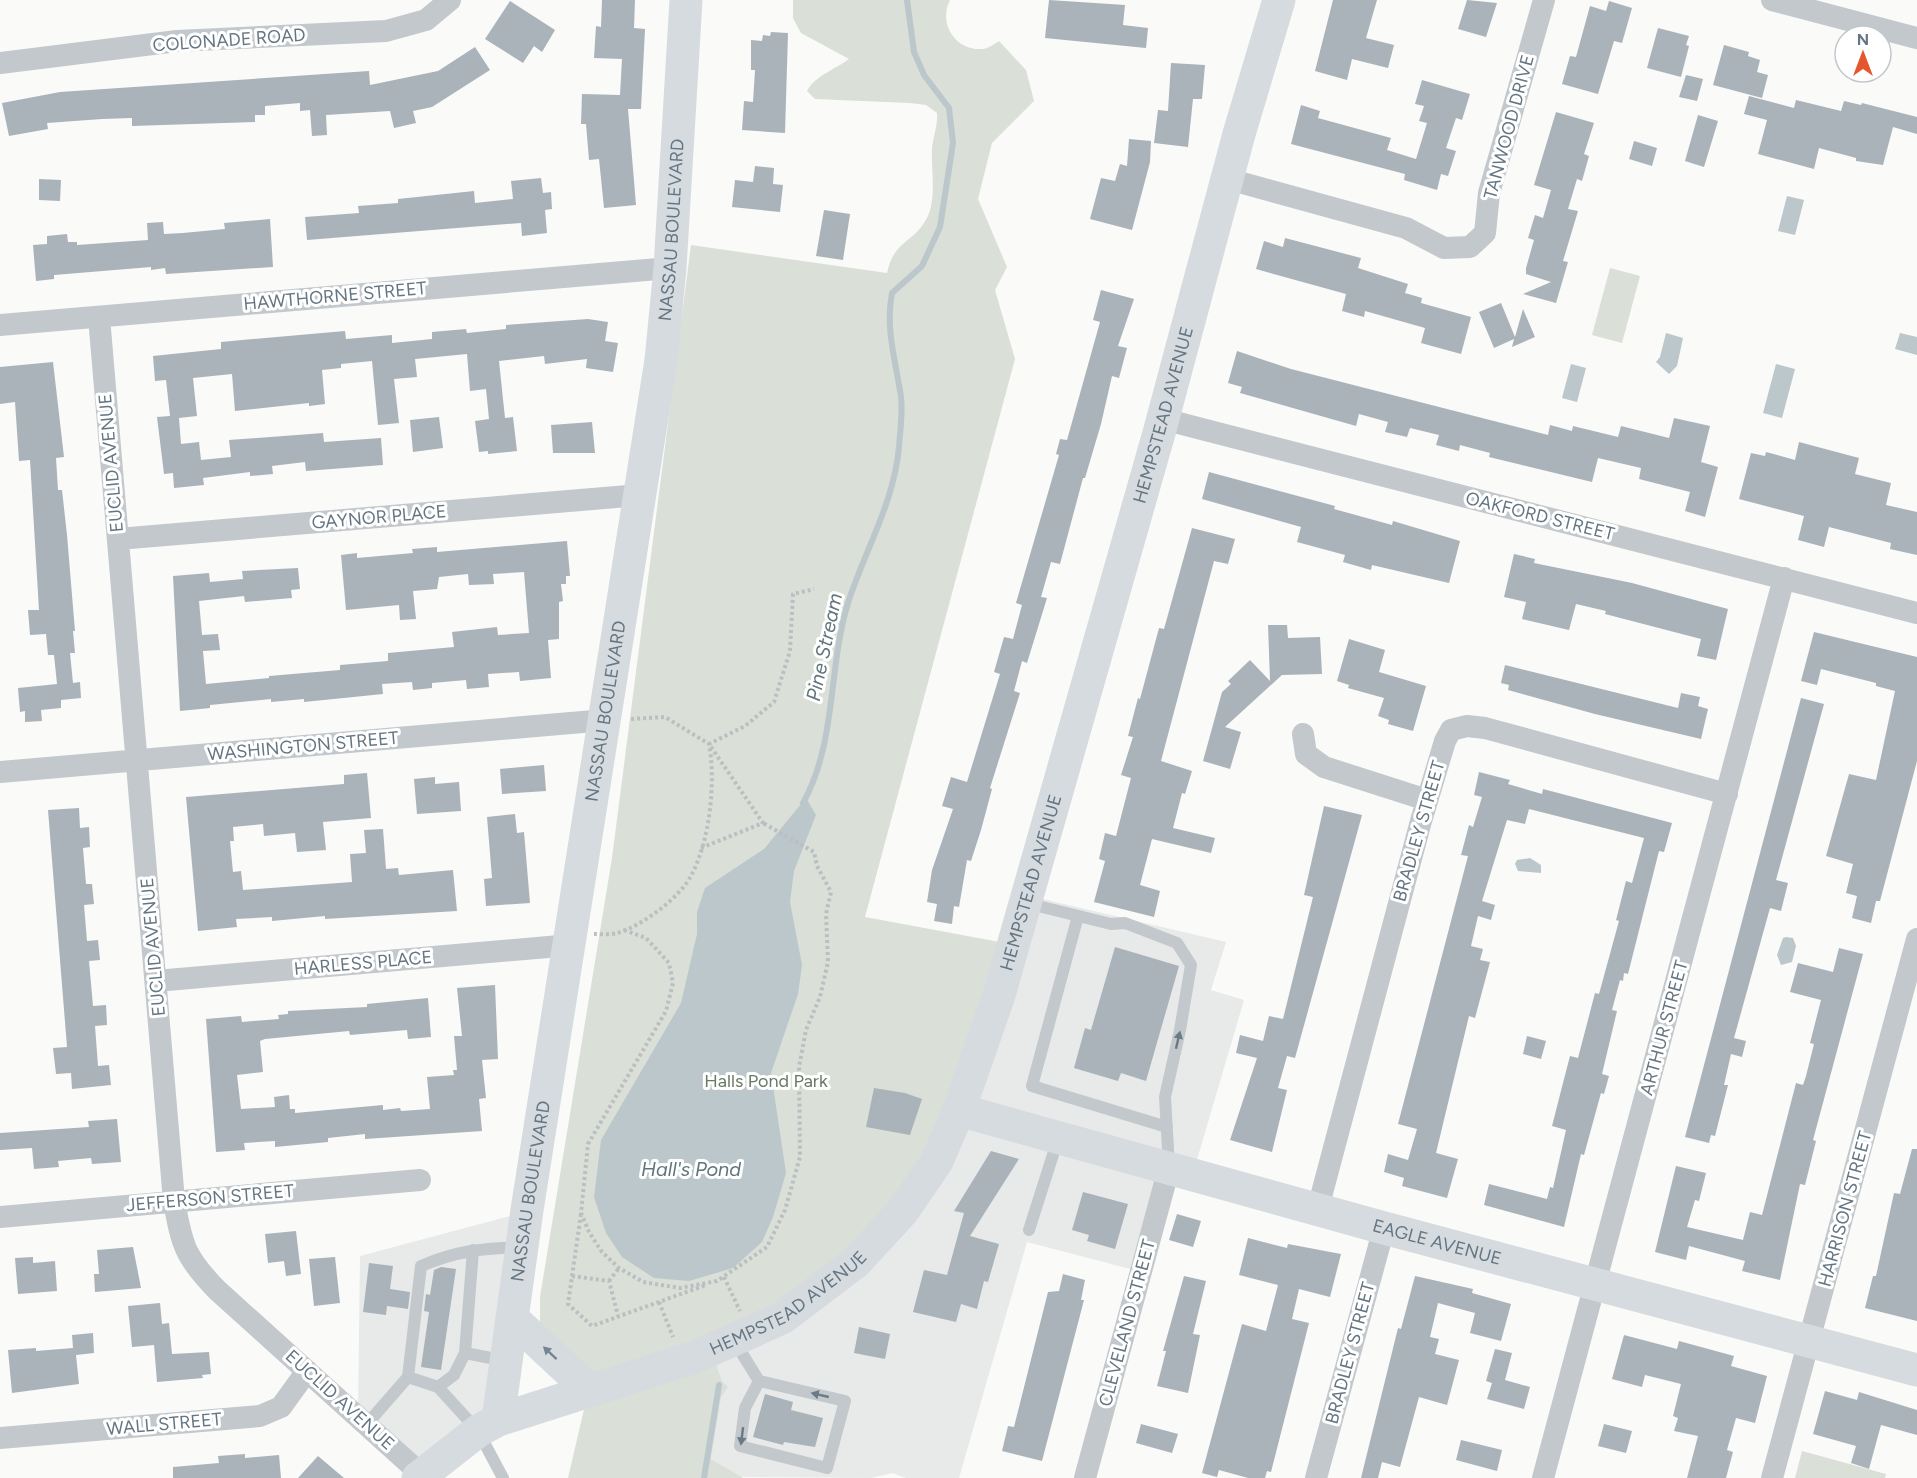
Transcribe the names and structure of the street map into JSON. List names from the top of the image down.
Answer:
{
  "streets": {
    "main road": ["NASSAU BOULEVARD", "HEMPSTEAD AVENUE", "EAGLE AVENUE"],
    "street": [
      "COLONADE ROAD",
      "TANWOOD DRIVE",
      "HAWTHORNE STREET",
      "EUCLID AVENUE",
      "OAKFORD STREET",
      "GAYNOR PLACE",
      "WASHINGTON STREET",
      "BRADLEY STREET",
      "HARLESS PLACE",
      "ARTHUR STREET",
      "JEFFERSON STREET",
      "HARRISON STREET",
      "CLEVELAND STREET",
      "WALL STREET"
    ]
  },
  "crossings": [
    ["TANWOOD DRIVE", "HEMPSTEAD AVENUE"],
    ["NASSAU BOULEVARD", "HAWTHORNE STREET"],
    ["NASSAU BOULEVARD", "HEMPSTEAD AVENUE"],
    ["NASSAU BOULEVARD", "GAYNOR PLACE"],
    ["NASSAU BOULEVARD", "WASHINGTON STREET"],
    ["NASSAU BOULEVARD", "HARLESS PLACE"],
    ["HAWTHORNE STREET", "EUCLID AVENUE"],
    ["HEMPSTEAD AVENUE", "EUCLID AVENUE"],
    ["HEMPSTEAD AVENUE", "OAKFORD STREET"],
    ["HEMPSTEAD AVENUE", "EAGLE AVENUE"],
    ["EUCLID AVENUE", "GAYNOR PLACE"],
    ["EUCLID AVENUE", "WASHINGTON STREET"],
    ["EUCLID AVENUE", "HARLESS PLACE"],
    ["EUCLID AVENUE", "JEFFERSON STREET"],
    ["EUCLID AVENUE", "WALL STREET"],
    ["OAKFORD STREET", "ARTHUR STREET"],
    ["BRADLEY STREET", "ARTHUR STREET"],
    ["BRADLEY STREET", "EAGLE AVENUE"],
    ["ARTHUR STREET", "EAGLE AVENUE"],
    ["HARRISON STREET", "EAGLE AVENUE"],
    ["EAGLE AVENUE", "CLEVELAND STREET"]
  ],
  "water": ["Pine Stream", "Hall's Pond"],
  "parks": ["Halls Pond Park"],
  "north": "top"
}
